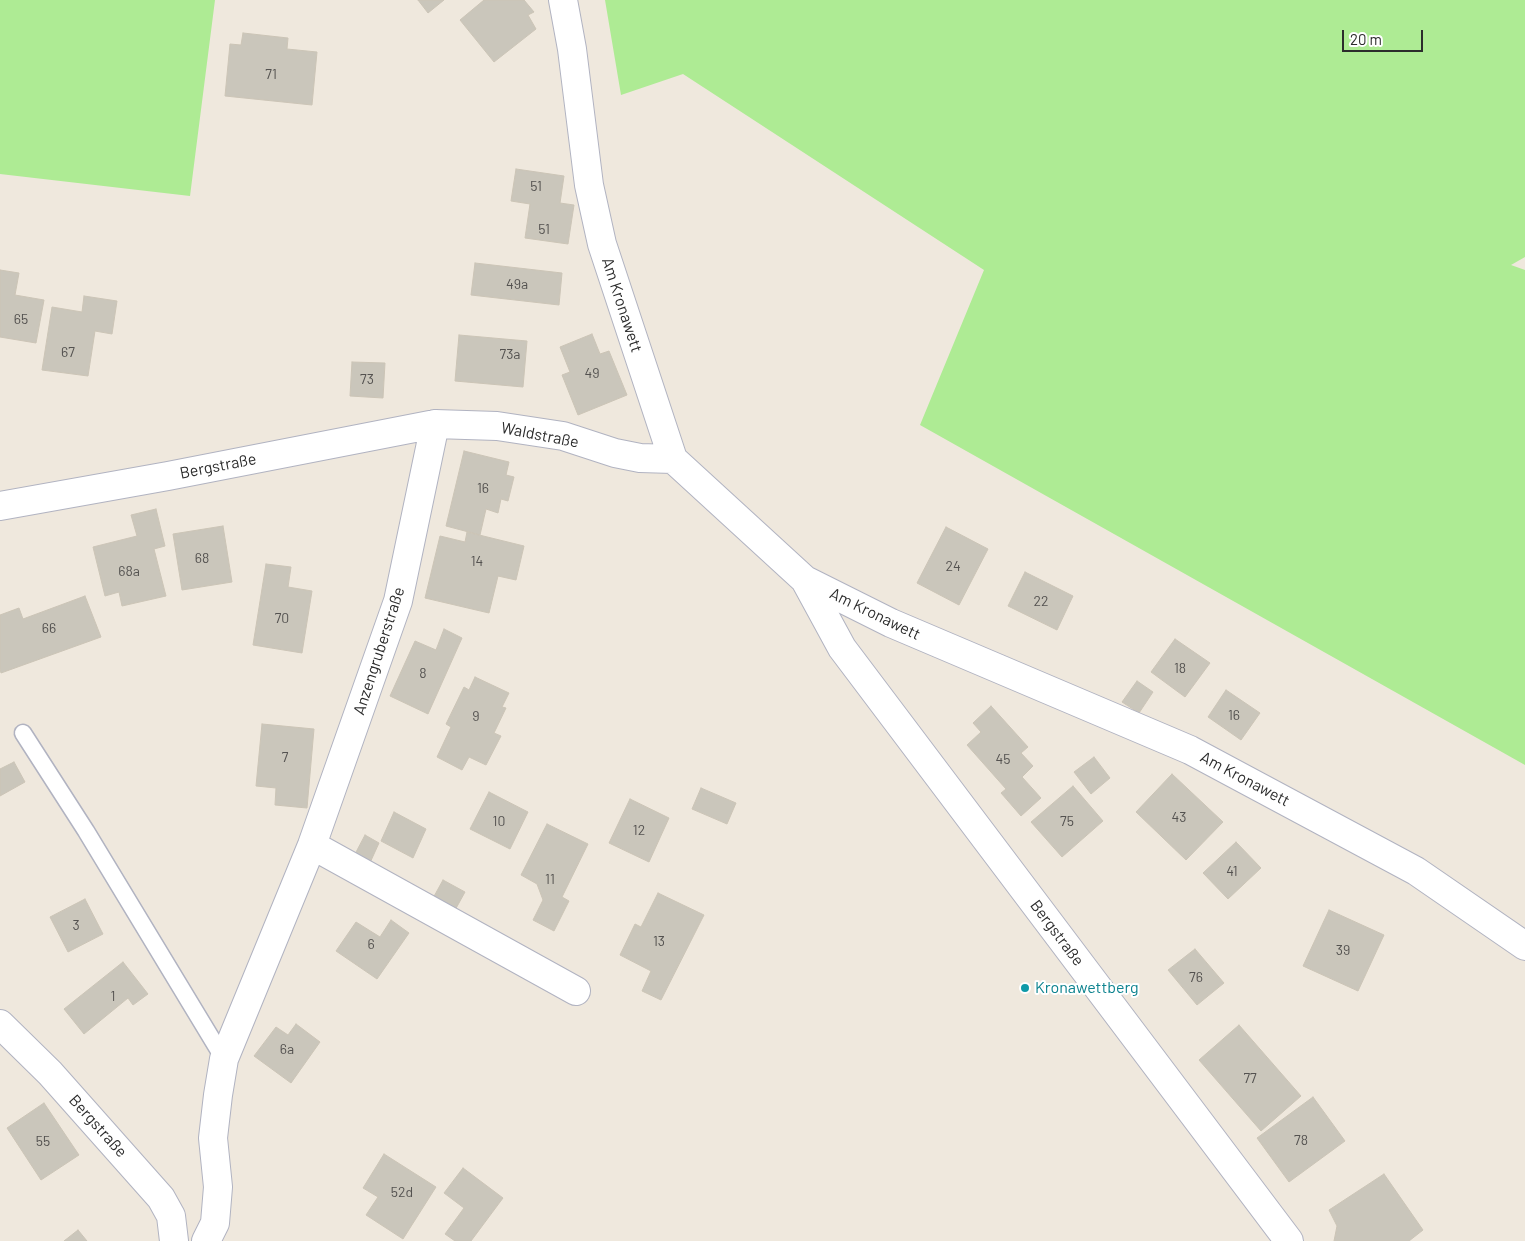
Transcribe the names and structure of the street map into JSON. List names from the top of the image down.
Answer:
{
  "streets": {
    "street": [
      "Am Kronawett",
      "Waldstraße",
      "Bergstraße",
      "Anzengruberstraße"
    ]
  },
  "crossings": [
    ["Am Kronawett", "Waldstraße"],
    ["Am Kronawett", "Bergstraße"],
    ["Waldstraße", "Bergstraße"],
    ["Waldstraße", "Anzengruberstraße"],
    ["Bergstraße", "Anzengruberstraße"]
  ],
  "places": ["Kronawettberg"],
  "house_numbers": [
    "71",
    "51",
    "51",
    "49a",
    "65",
    "67",
    "73a",
    "49",
    "73",
    "16",
    "68",
    "14",
    "24",
    "68a",
    "22",
    "70",
    "66",
    "18",
    "8",
    "16",
    "9",
    "7",
    "45",
    "43",
    "10",
    "75",
    "12",
    "41",
    "11",
    "3",
    "13",
    "6",
    "39",
    "76",
    "1",
    "6a",
    "77",
    "78",
    "55",
    "52d"
  ],
  "scale_bar": "20 m"
}
